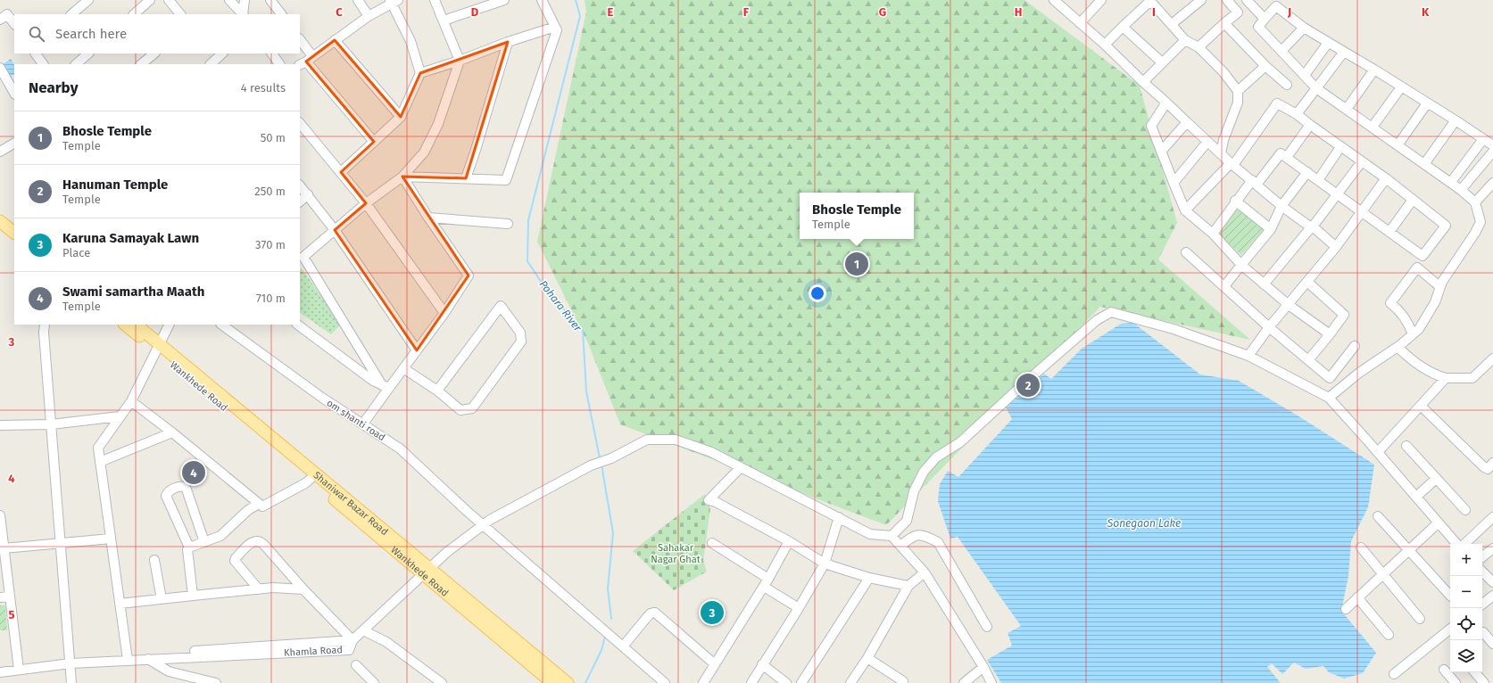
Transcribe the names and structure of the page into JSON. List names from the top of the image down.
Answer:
{
  "streets": {
    "main road": ["Wankhede Road", "Shaniwar Bazar Road"],
    "street": ["om shanti road", "Khamla Road"]
  },
  "crossings": [
    ["Wankhede Road", "Shaniwar Bazar Road"]
  ],
  "water": ["Pohara River", "Sonegaon Lake"],
  "parks": ["Sahakar Nagar Ghat"],
  "page": {
    "search": "Search here",
    "heading": ["Nearby", "4 results"],
    "list": [
      {
        "mark": "1",
        "name": "Bhosle Temple",
        "note": "Temple",
        "value": "50 m"
      },
      {
        "mark": "2",
        "name": "Hanuman Temple",
        "note": "Temple",
        "value": "250 m"
      },
      {
        "mark": "3",
        "name": "Karuna Samayak Lawn",
        "note": "Place",
        "value": "370 m"
      },
      {
        "mark": "4",
        "name": "Swami samartha Maath",
        "note": "Temple",
        "value": "710 m"
      }
    ],
    "popup": ["Bhosle Temple", "Temple"],
    "pins": [
      "1",
      "2",
      "4",
      "3"
    ],
    "map_buttons": ["+", "−"]
  },
  "grid": {
    "columns": [
      "C",
      "D",
      "E",
      "F",
      "G",
      "H",
      "I",
      "J",
      "K"
    ],
    "rows": ["3", "4", "5"]
  }
}
